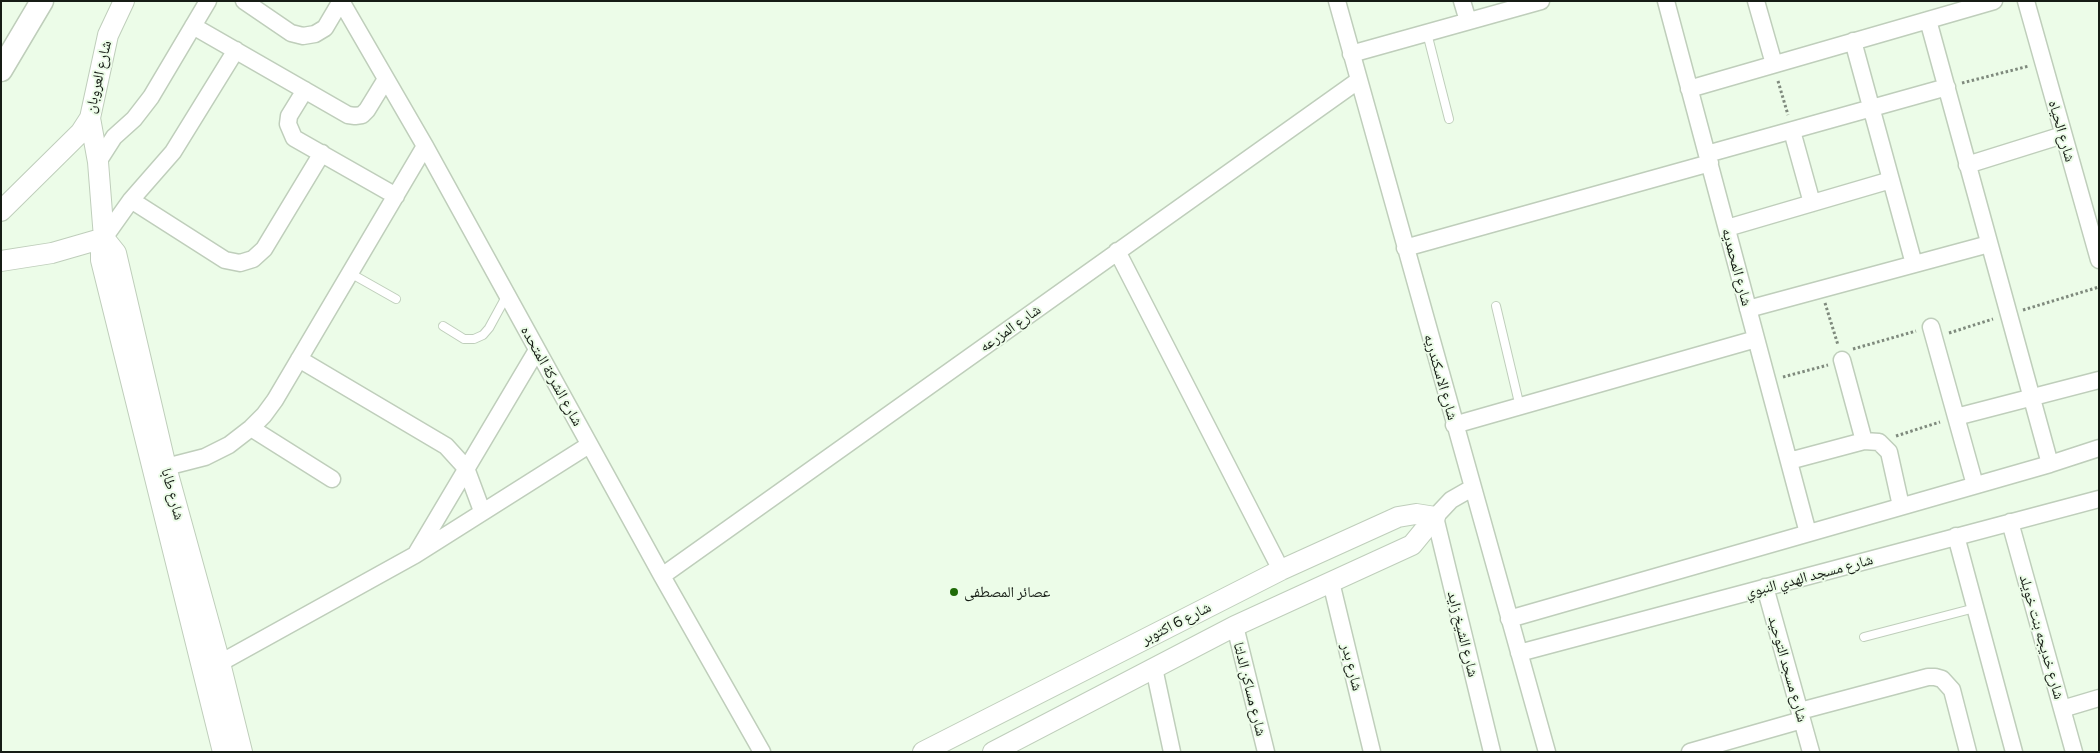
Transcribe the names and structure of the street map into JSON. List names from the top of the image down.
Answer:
{
  "streets": {
    "street": [
      "شارع العروبان",
      "شارع الحياه",
      "شارع المحمديه",
      "شارع المزرعه",
      "شارع الشركة المتحده",
      "شارع الاسكندريه",
      "شارع طابا",
      "شارع مسجد الهدي النبوي",
      "شارع 6 اكتوبر",
      "شارع الشيخ زايد",
      "شارع خديجه بنت خويلد",
      "شارع بدر",
      "شارع مسجد التوحيد",
      "شارع مساكن الدلتا"
    ]
  },
  "crossings": [
    ["شارع العروبان", "شارع طابا"],
    ["شارع المزرعه", "شارع الشركة المتحده"],
    ["شارع المزرعه", "شارع الاسكندريه"],
    ["شارع الاسكندريه", "شارع مسجد الهدي النبوي"],
    ["شارع الاسكندريه", "شارع 6 اكتوبر"],
    ["شارع مسجد الهدي النبوي", "شارع خديجه بنت خويلد"],
    ["شارع مسجد الهدي النبوي", "شارع مسجد التوحيد"],
    ["شارع 6 اكتوبر", "شارع الشيخ زايد"],
    ["شارع 6 اكتوبر", "شارع بدر"],
    ["شارع 6 اكتوبر", "شارع مساكن الدلتا"]
  ],
  "places": ["عصائر المصطفى"]
}
